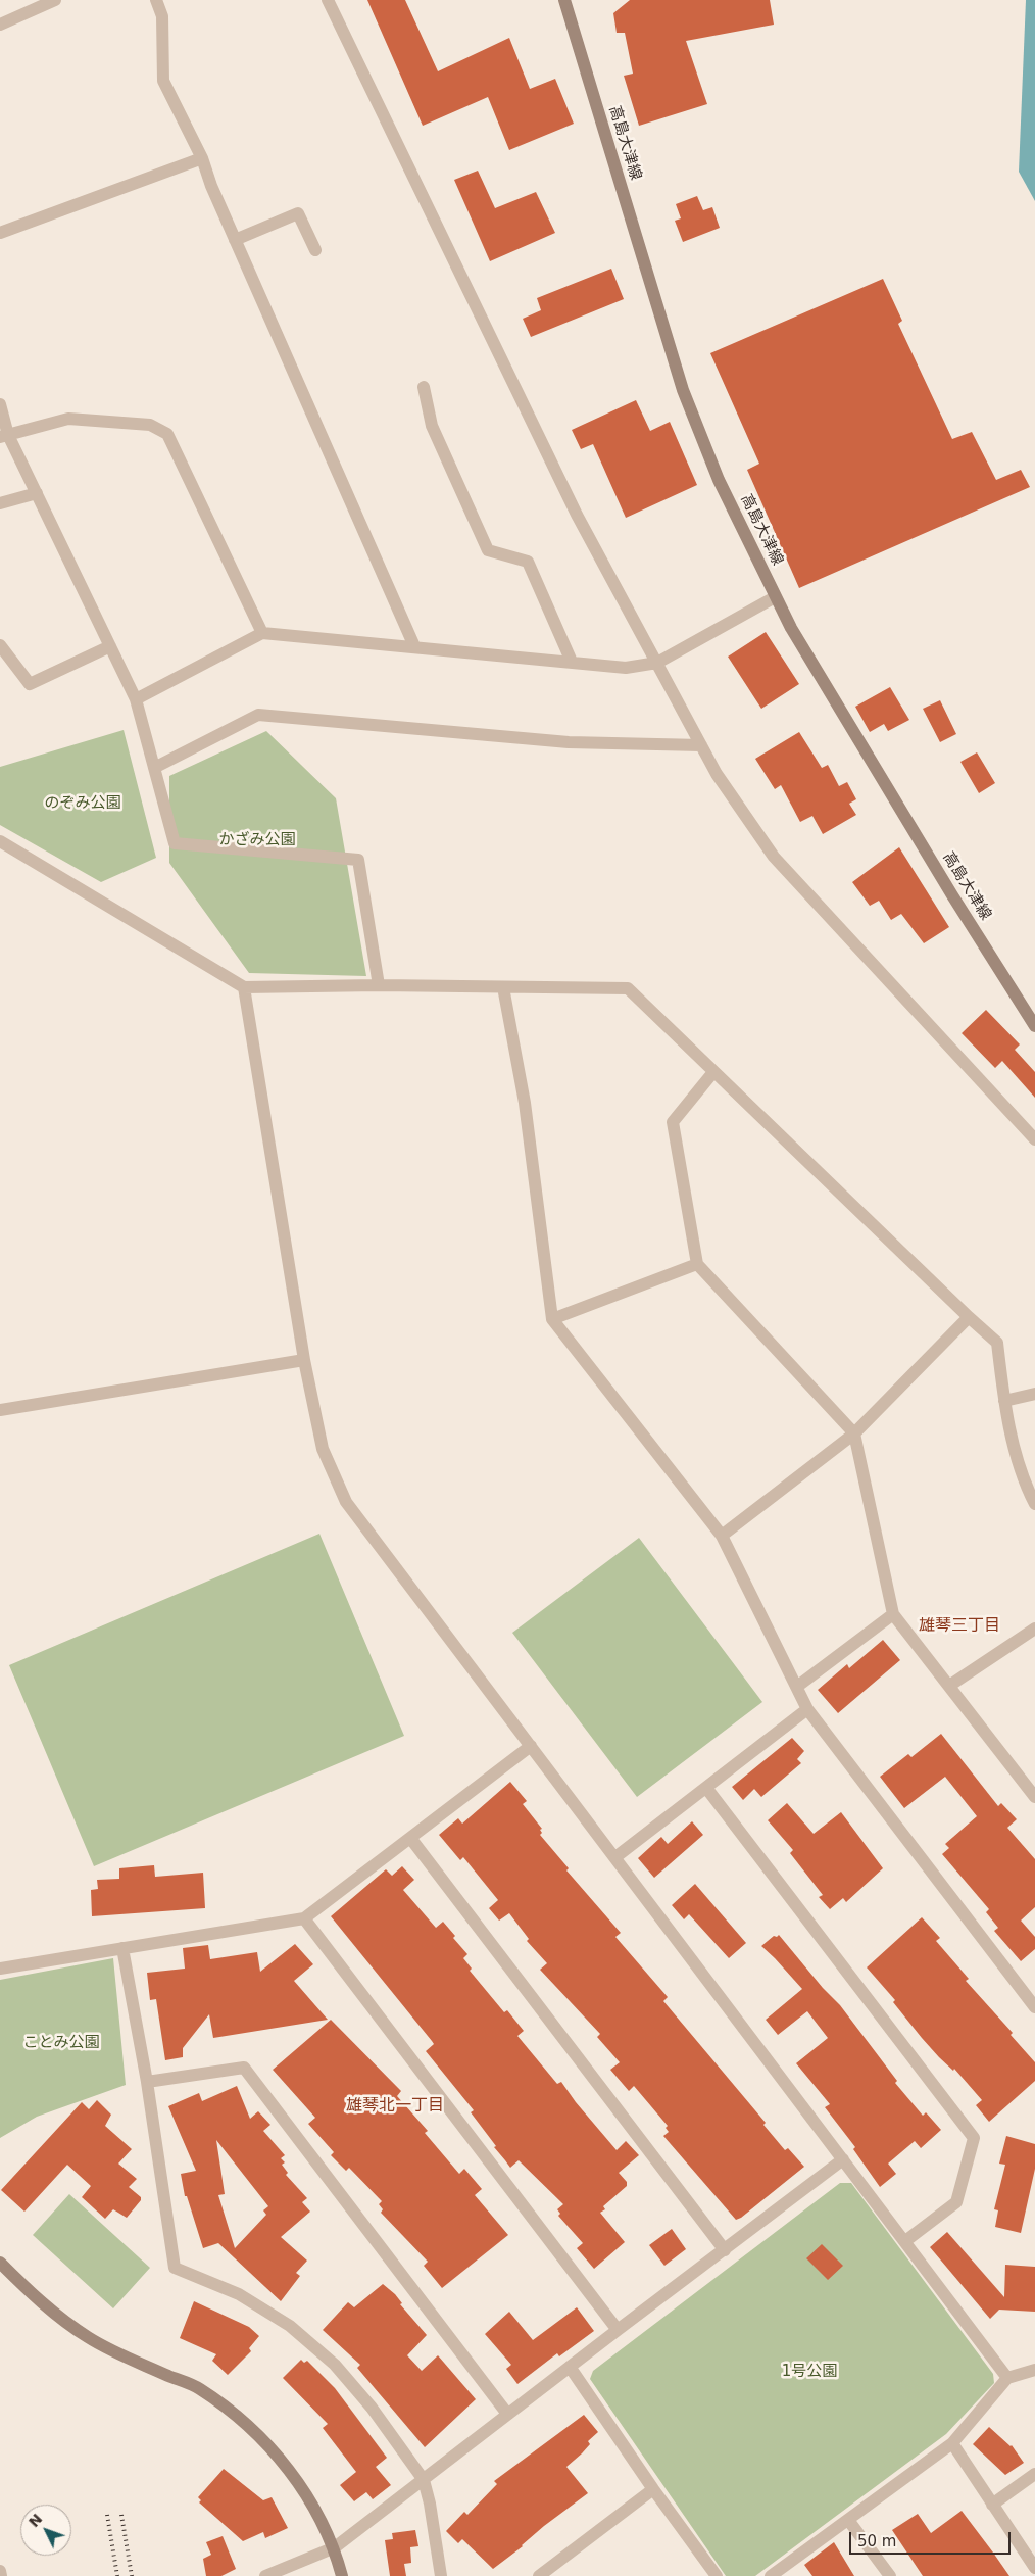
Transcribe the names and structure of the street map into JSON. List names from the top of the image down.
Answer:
{
  "streets": {
    "main road": ["高島大津線"]
  },
  "districts": ["雄琴三丁目", "雄琴北一丁目"],
  "parks": [
    "のぞみ公園",
    "かざみ公園",
    "ことみ公園",
    "1号公園"
  ],
  "scale_bar": "50 m",
  "north": "top left"
}
